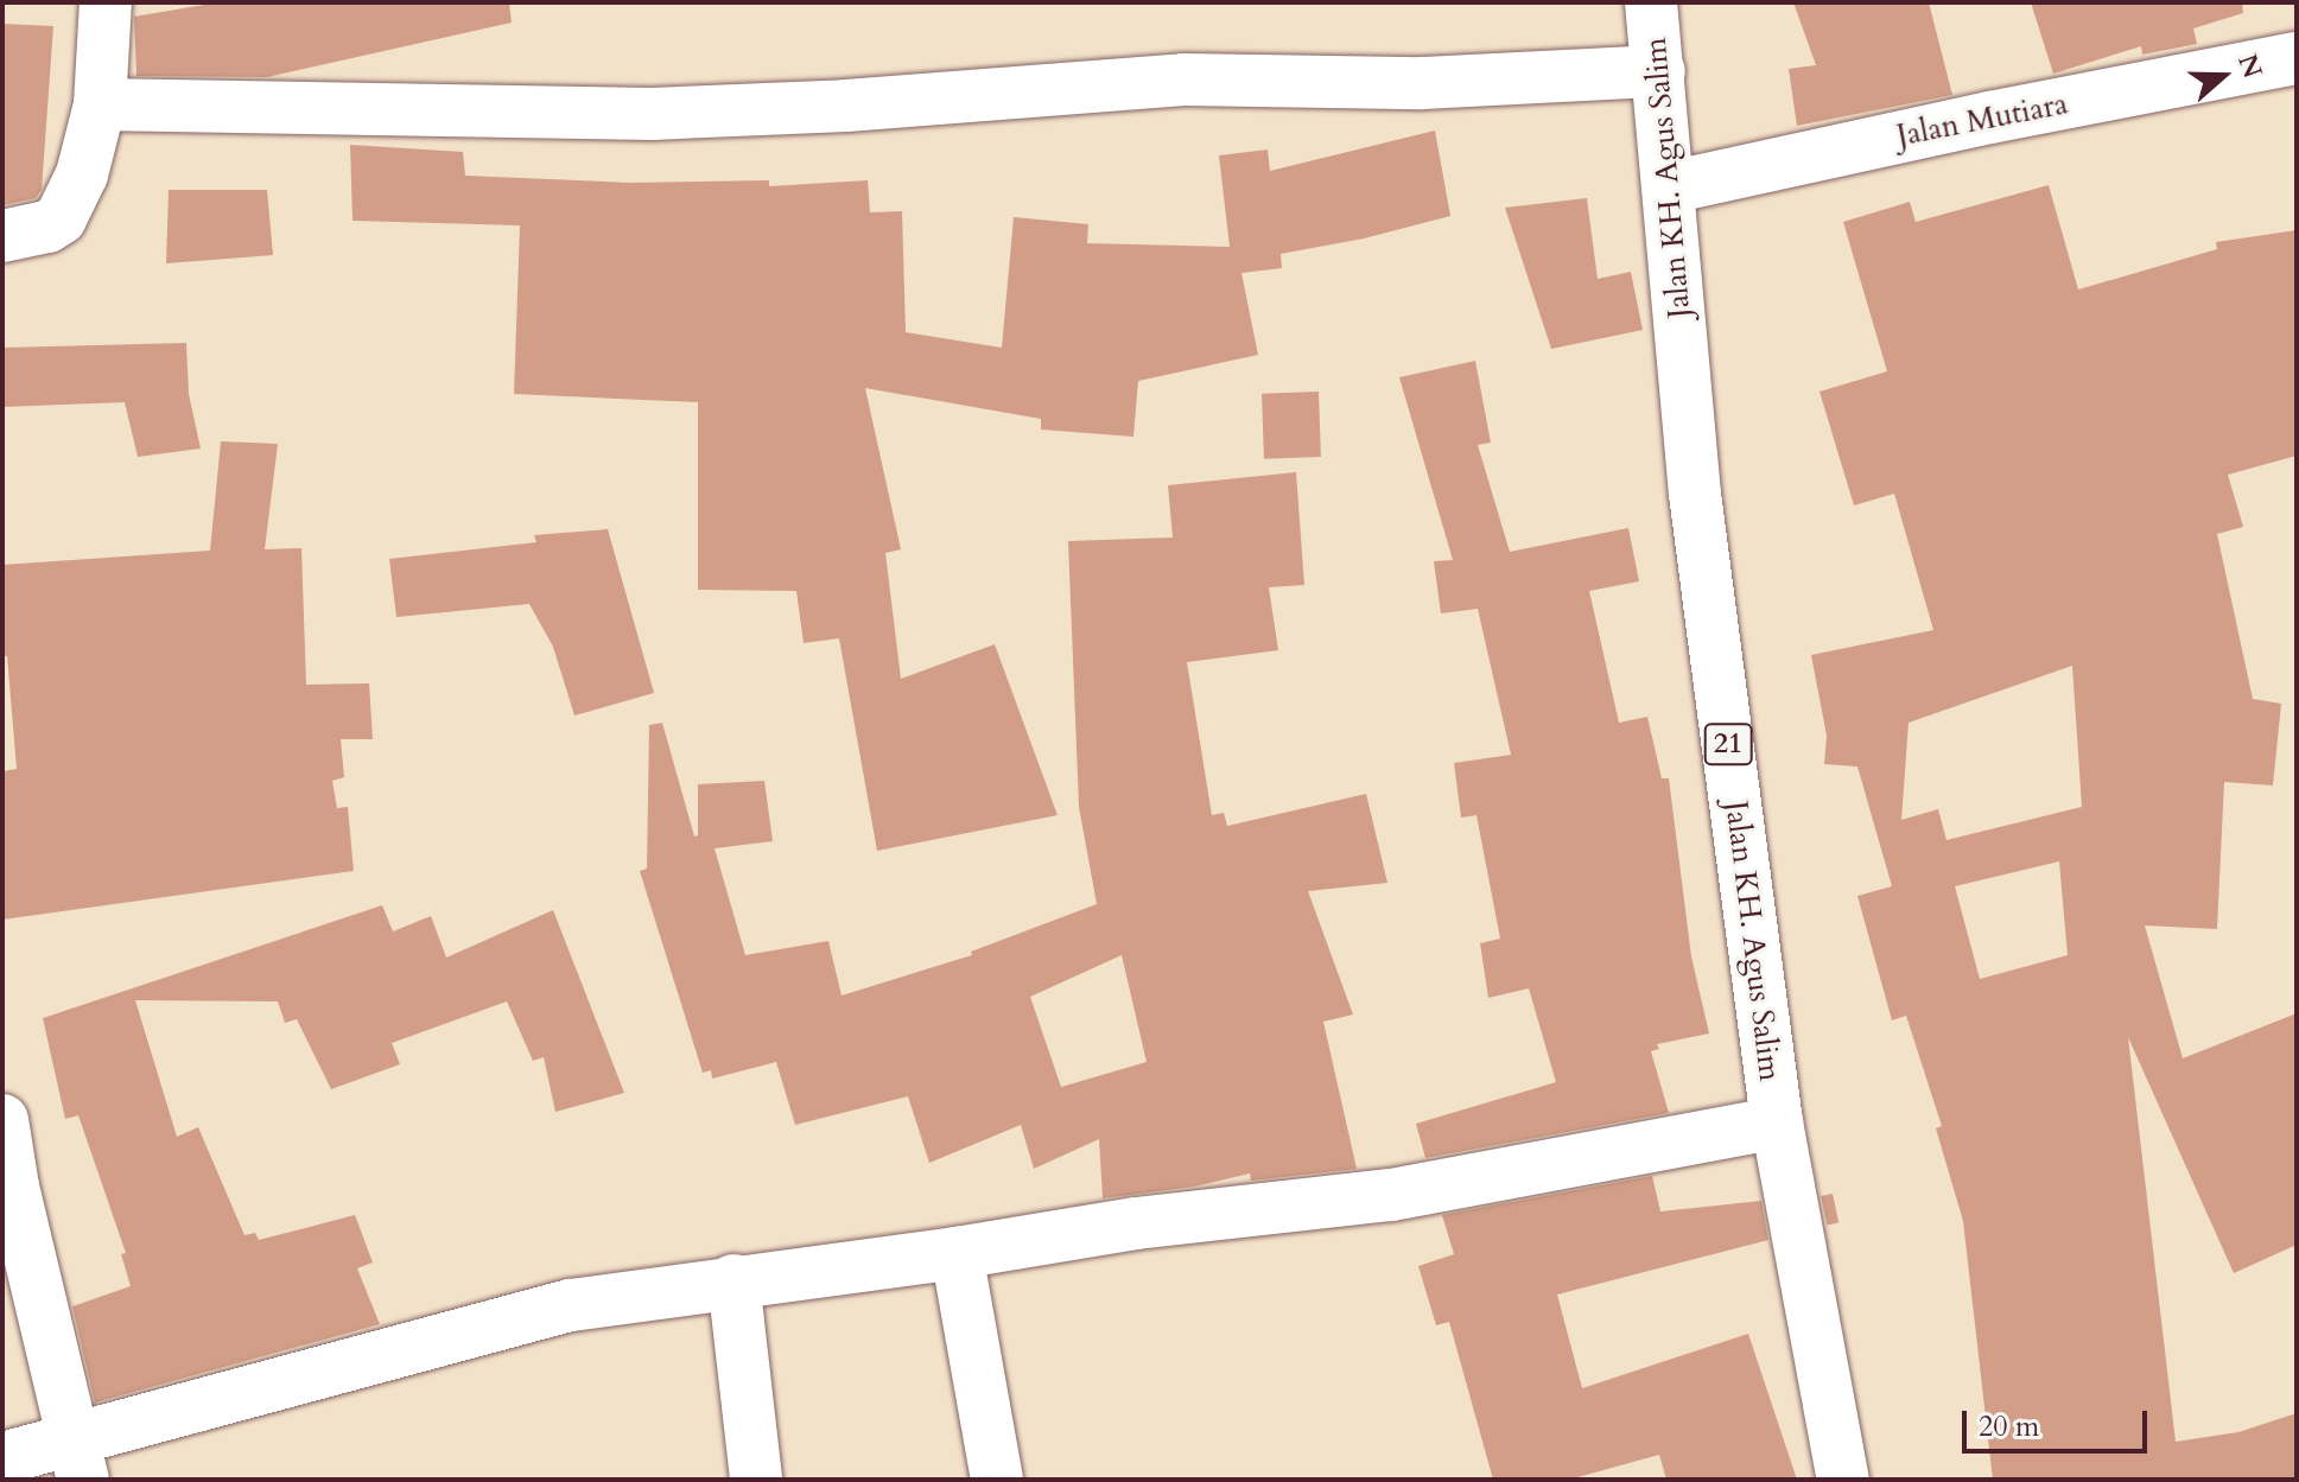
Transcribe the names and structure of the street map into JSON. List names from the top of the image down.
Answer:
{
  "streets": {
    "main road": ["Jalan Mutiara", "Jalan KH. Agus Salim", "21"]
  },
  "crossings": [
    ["Jalan Mutiara", "Jalan KH. Agus Salim"]
  ],
  "scale_bar": "20 m",
  "north": "right"
}
